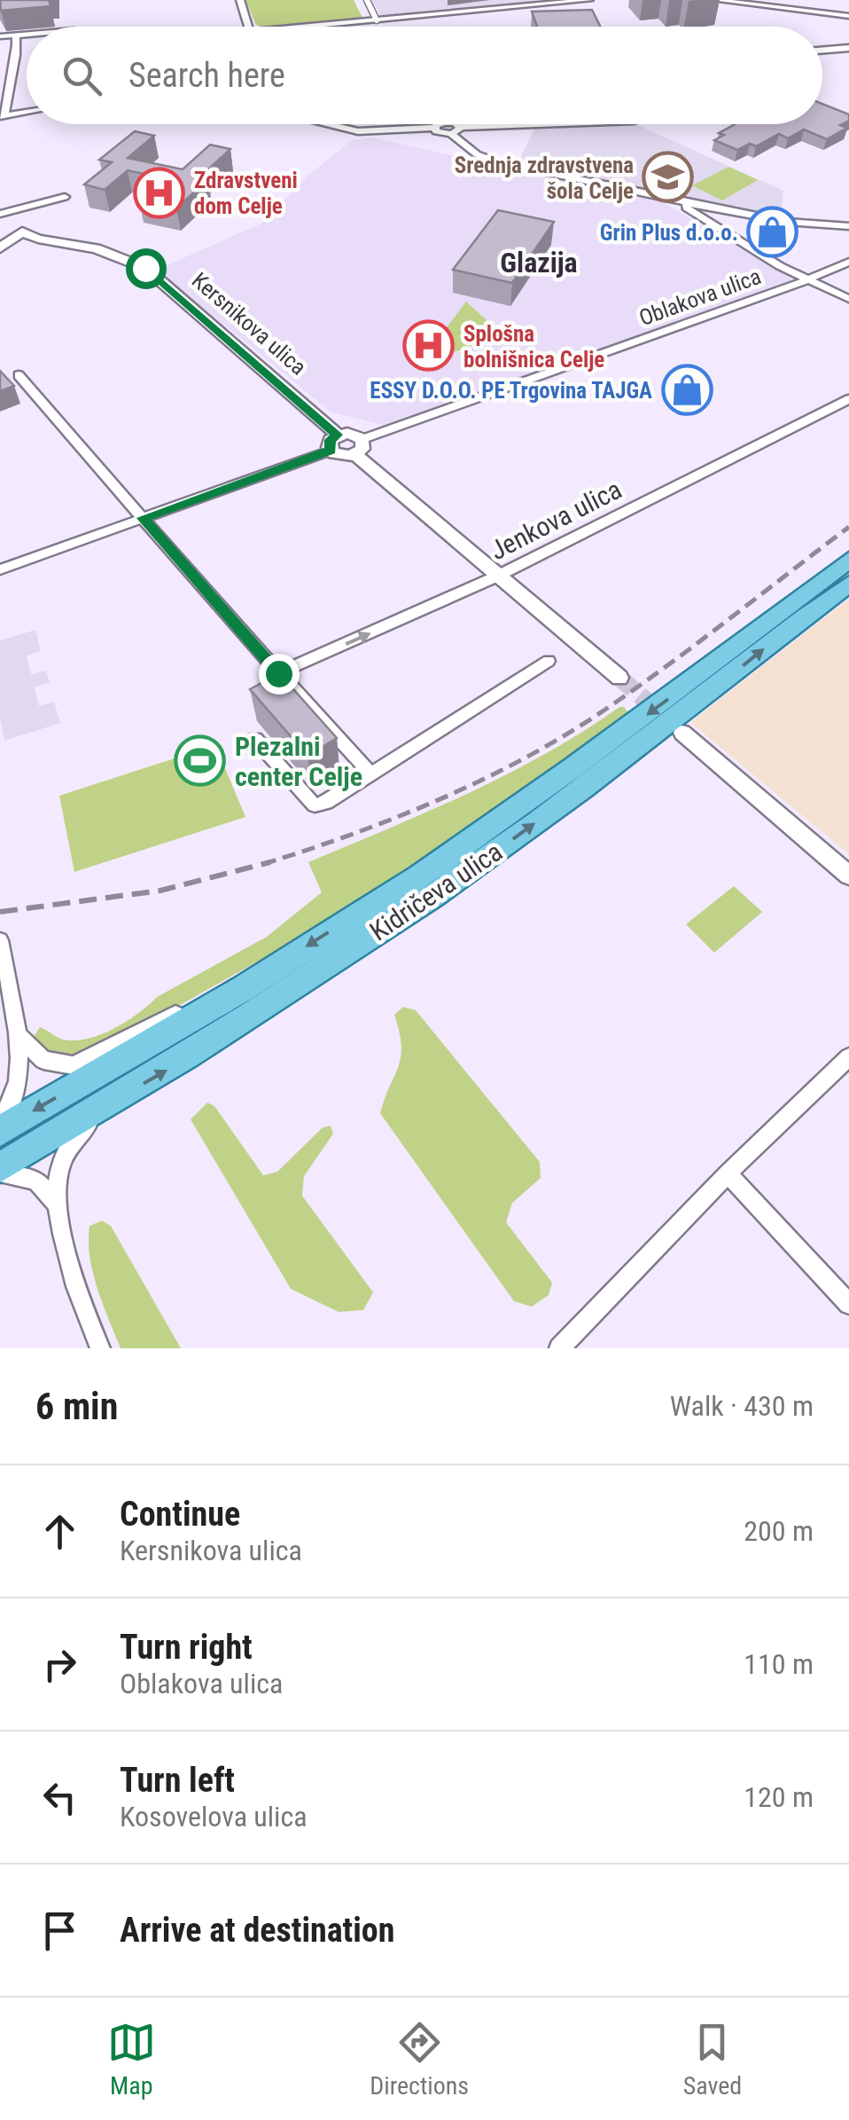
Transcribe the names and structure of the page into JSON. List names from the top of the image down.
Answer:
{
  "streets": {
    "main road": ["Kidričeva ulica"],
    "street": ["Oblakova ulica", "Kersnikova ulica", "Jenkova ulica"]
  },
  "districts": ["Glazija"],
  "places": {
    "school or university": ["Srednja zdravstvena šola Celje"],
    "hospital": ["Zdravstveni dom Celje", "Splošna bolnišnica Celje"],
    "shop": ["Grin Plus d.o.o.", "ESSY D.O.O. PE Trgovina TAJGA"],
    "sports": ["Plezalni center Celje"]
  },
  "page": {
    "search": "Search here",
    "heading": ["6 min", "Walk · 430 m"],
    "list": [
      ["Continue", "Kersnikova ulica", "200 m"],
      ["Turn right", "Oblakova ulica", "110 m"],
      ["Turn left", "Kosovelova ulica", "120 m"],
      "Arrive at destination"
    ],
    "nav": ["Map", "Directions", "Saved"]
  }
}
